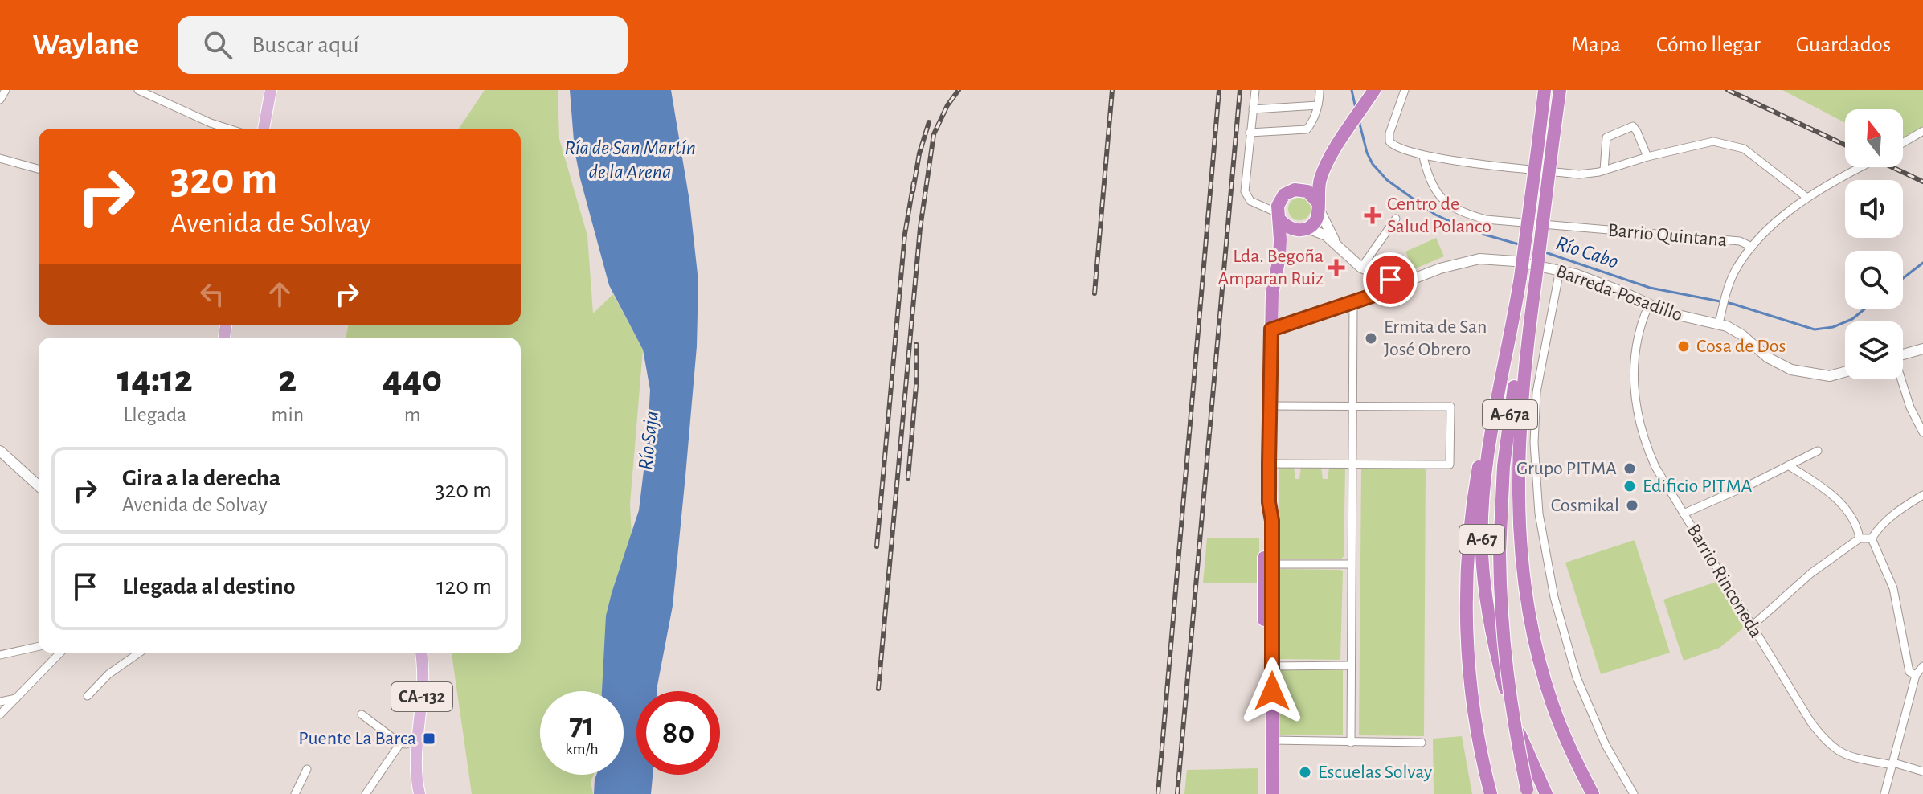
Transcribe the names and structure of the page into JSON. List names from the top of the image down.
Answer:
{
  "streets": {
    "highway": ["A-67a", "A-67"],
    "main road": ["CA-132"],
    "street": ["Barrio Quintana", "Barreda-Posadillo", "Barrio Rinconeda"]
  },
  "crossings": [
    ["Barreda-Posadillo", "Barrio Rinconeda"],
    ["A-67a", "A-67"]
  ],
  "water": ["Ría de San Martín de la Arena", "Río Cabo", "Río Saja"],
  "places": {
    "health": ["Centro de Salud Polanco", "Lda. Begoña Amparan Ruiz"],
    "other": [
      "Ermita de San José Obrero",
      "Cosa de Dos",
      "Grupo PITMA",
      "Edificio PITMA",
      "Cosmikal",
      "Escuelas Solvay"
    ],
    "transit": ["Puente La Barca"]
  },
  "north": "top",
  "page": {
    "header": "Waylane",
    "search": "Buscar aquí",
    "nav": ["Mapa", "Cómo llegar", "Guardados"],
    "turn": ["320 m", "Avenida de Solvay"],
    "eta": [
      "14:12",
      "Llegada",
      "2",
      "min",
      "440",
      "m"
    ],
    "list": [
      {
        "name": "Gira a la derecha",
        "note": "Avenida de Solvay",
        "value": "320 m"
      },
      {
        "name": "Llegada al destino",
        "value": "120 m"
      }
    ],
    "speed": "71 km/h",
    "limit": "80"
  }
}
